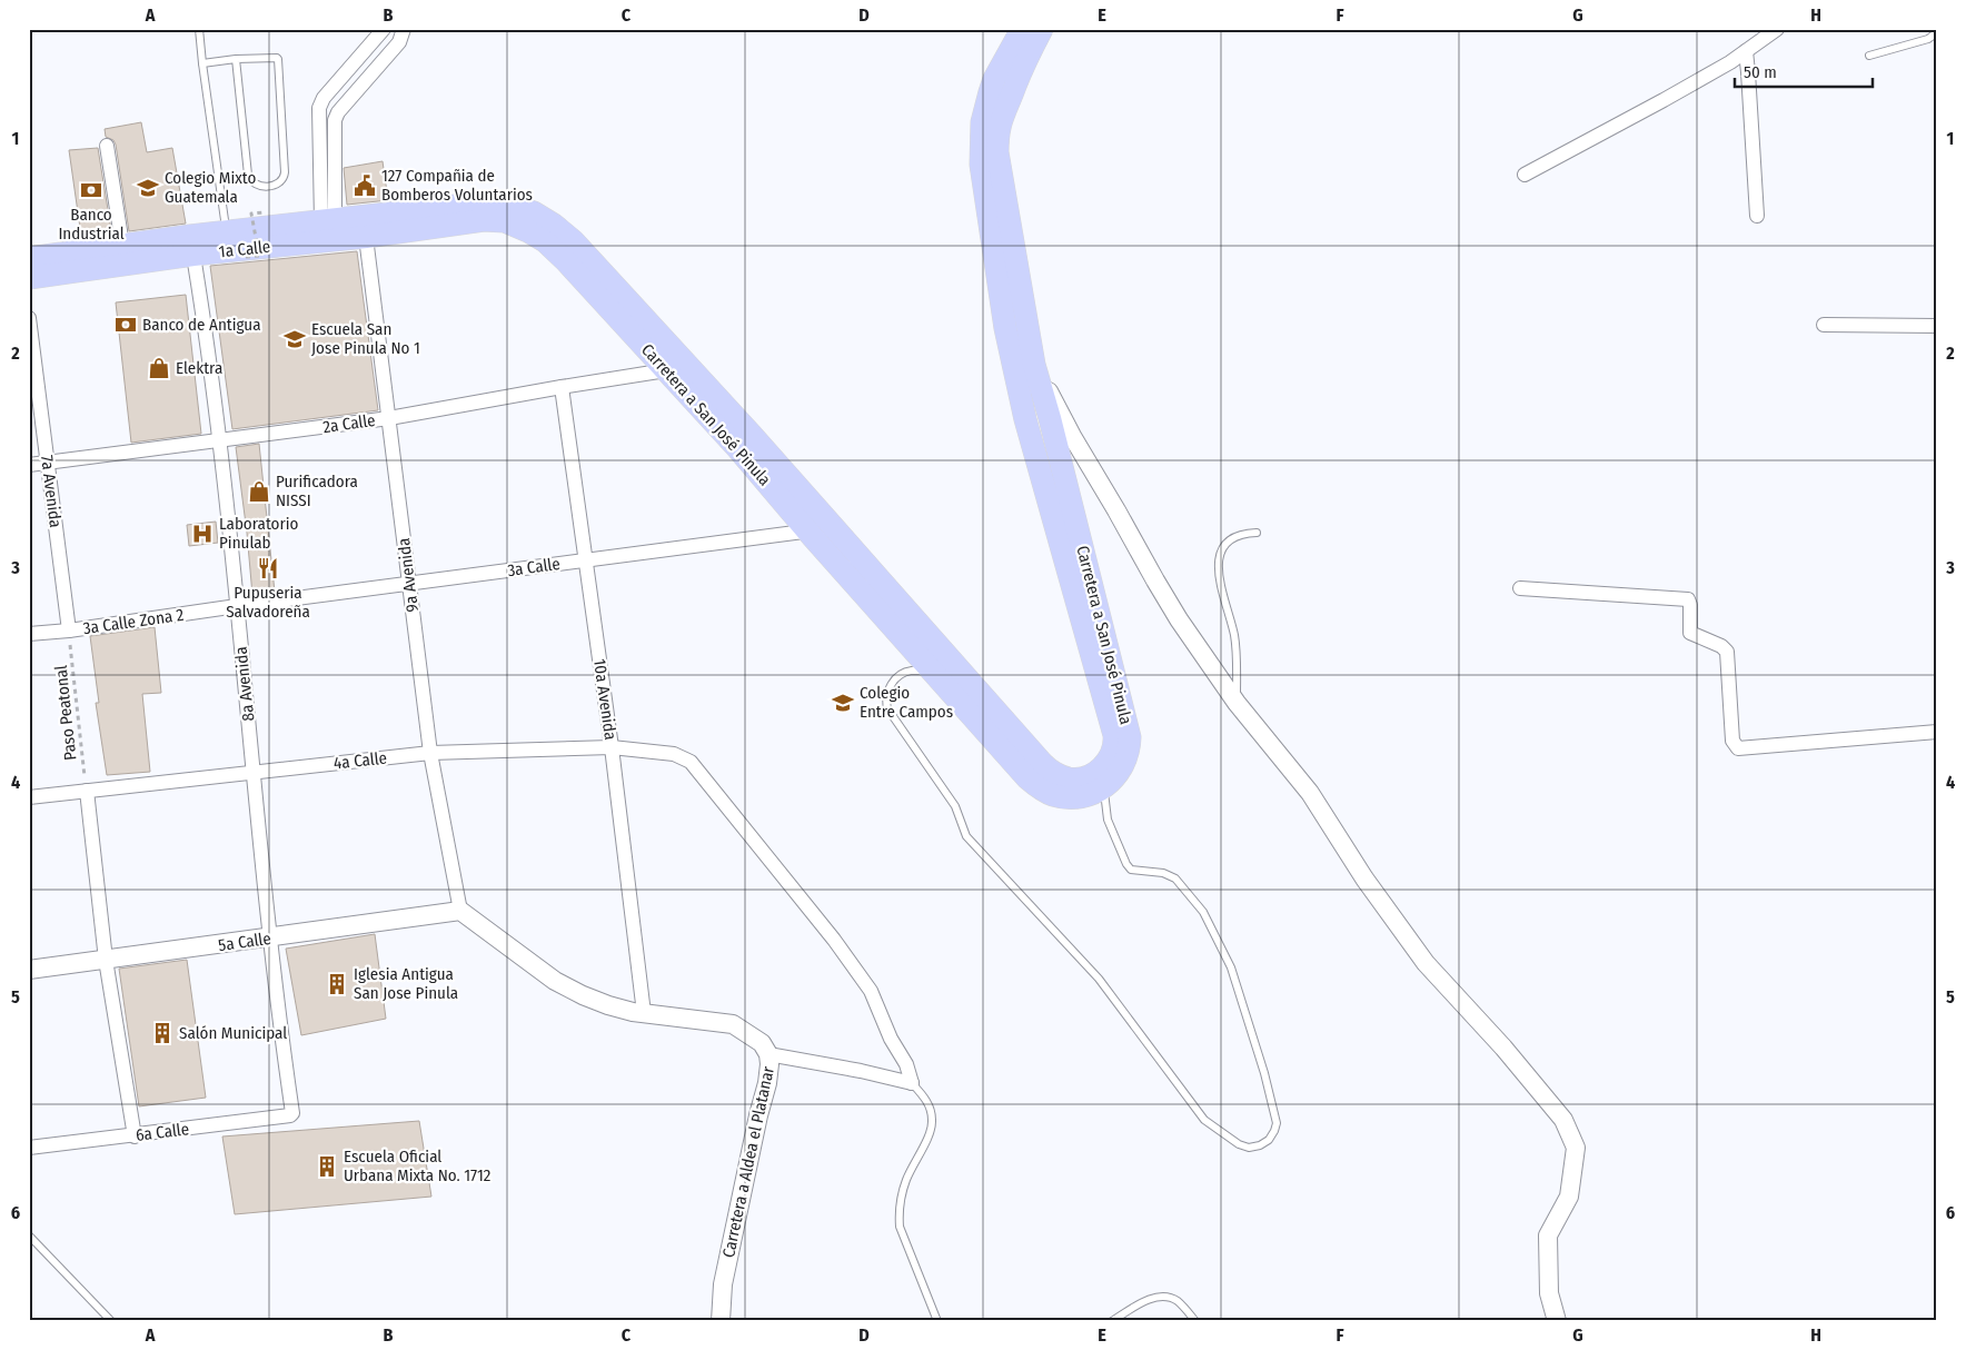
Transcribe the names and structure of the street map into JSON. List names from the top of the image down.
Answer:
{
  "streets": {
    "main road": ["1a Calle", "Carretera a San José Pinula"],
    "street": [
      "2a Calle",
      "7a Avenida",
      "3a Calle",
      "9a Avenida",
      "3a Calle Zona 2",
      "8a Avenida",
      "10a Avenida",
      "4a Calle",
      "5a Calle",
      "6a Calle",
      "Carretera a Aldea el Platanar"
    ],
    "path": ["Paso Peatonal"]
  },
  "crossings": [
    ["1a Calle", "Carretera a San José Pinula"],
    ["1a Calle", "9a Avenida"],
    ["1a Calle", "8a Avenida"],
    ["Carretera a San José Pinula", "2a Calle"],
    ["Carretera a San José Pinula", "3a Calle"],
    ["2a Calle", "7a Avenida"],
    ["2a Calle", "9a Avenida"],
    ["2a Calle", "8a Avenida"],
    ["2a Calle", "10a Avenida"],
    ["7a Avenida", "3a Calle Zona 2"],
    ["7a Avenida", "Paso Peatonal"],
    ["3a Calle", "9a Avenida"],
    ["3a Calle", "3a Calle Zona 2"],
    ["3a Calle", "8a Avenida"],
    ["3a Calle", "10a Avenida"],
    ["9a Avenida", "4a Calle"],
    ["9a Avenida", "5a Calle"],
    ["9a Avenida", "Carretera a Aldea el Platanar"],
    ["3a Calle Zona 2", "8a Avenida"],
    ["3a Calle Zona 2", "Paso Peatonal"],
    ["8a Avenida", "4a Calle"],
    ["8a Avenida", "5a Calle"],
    ["8a Avenida", "6a Calle"],
    ["10a Avenida", "4a Calle"],
    ["10a Avenida", "Carretera a Aldea el Platanar"],
    ["Paso Peatonal", "4a Calle"],
    ["5a Calle", "Carretera a Aldea el Platanar"]
  ],
  "places": {
    "public building": ["127 Compañia de Bomberos Voluntarios"],
    "school or university": ["Colegio Mixto Guatemala", "Escuela San Jose Pinula No 1", "Colegio Entre Campos"],
    "bank": ["Banco Industrial", "Banco de Antigua"],
    "shop": ["Elektra", "Purificadora NISSI"],
    "hospital": ["Laboratorio Pinulab"],
    "restaurant": ["Pupuseria Salvadoreña"],
    "building": ["Iglesia Antigua San Jose Pinula", "Salón Municipal", "Escuela Oficial Urbana Mixta No. 1712"]
  },
  "scale_bar": "50 m",
  "grid": {
    "columns": [
      "A",
      "B",
      "C",
      "D",
      "E",
      "F",
      "G",
      "H"
    ],
    "rows": [
      "1",
      "2",
      "3",
      "4",
      "5",
      "6"
    ]
  }
}
